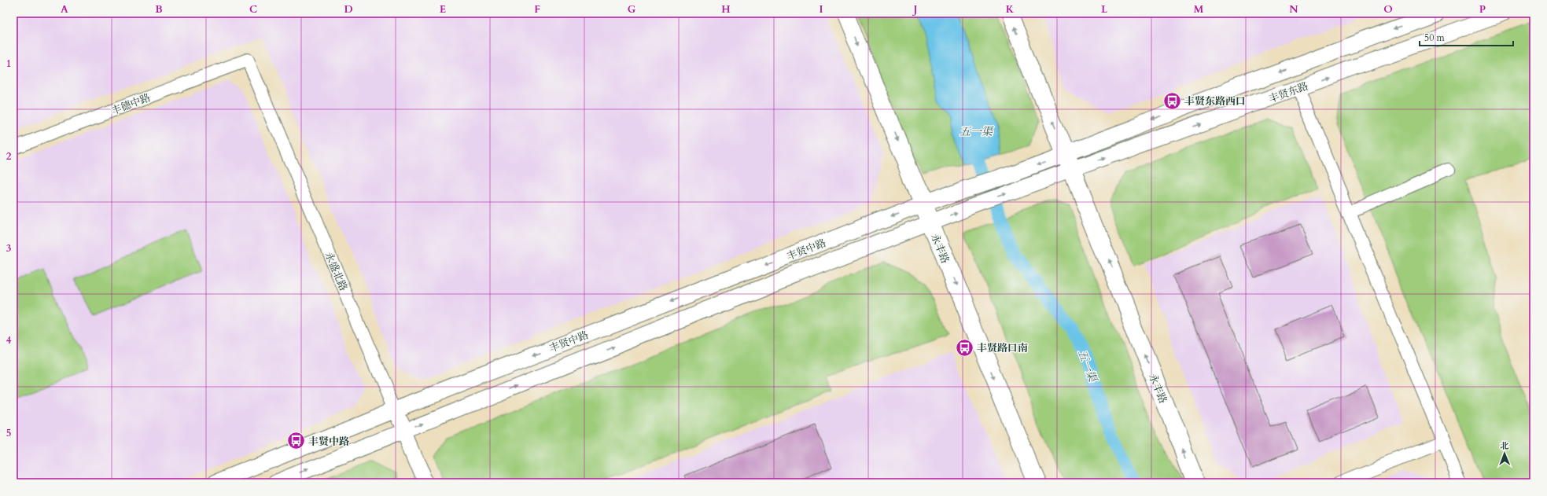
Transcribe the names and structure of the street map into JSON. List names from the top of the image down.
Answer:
{
  "streets": {
    "main road": ["永丰路"],
    "street": [
      "丰贤东路",
      "丰德中路",
      "丰贤中路",
      "永盛北路"
    ]
  },
  "crossings": [
    ["丰贤东路", "永丰路"],
    ["丰贤东路", "丰贤中路"],
    ["丰德中路", "永盛北路"],
    ["永丰路", "丰贤中路"],
    ["丰贤中路", "永盛北路"]
  ],
  "water": ["五一渠"],
  "places": {
    "bus stop": ["丰贤东路西口", "丰贤路口南", "丰贤中路"]
  },
  "scale_bar": "50 m",
  "north": "top",
  "grid": {
    "columns": [
      "A",
      "B",
      "C",
      "D",
      "E",
      "F",
      "G",
      "H",
      "I",
      "J",
      "K",
      "L",
      "M",
      "N",
      "O",
      "P"
    ],
    "rows": [
      "1",
      "2",
      "3",
      "4",
      "5"
    ]
  }
}
